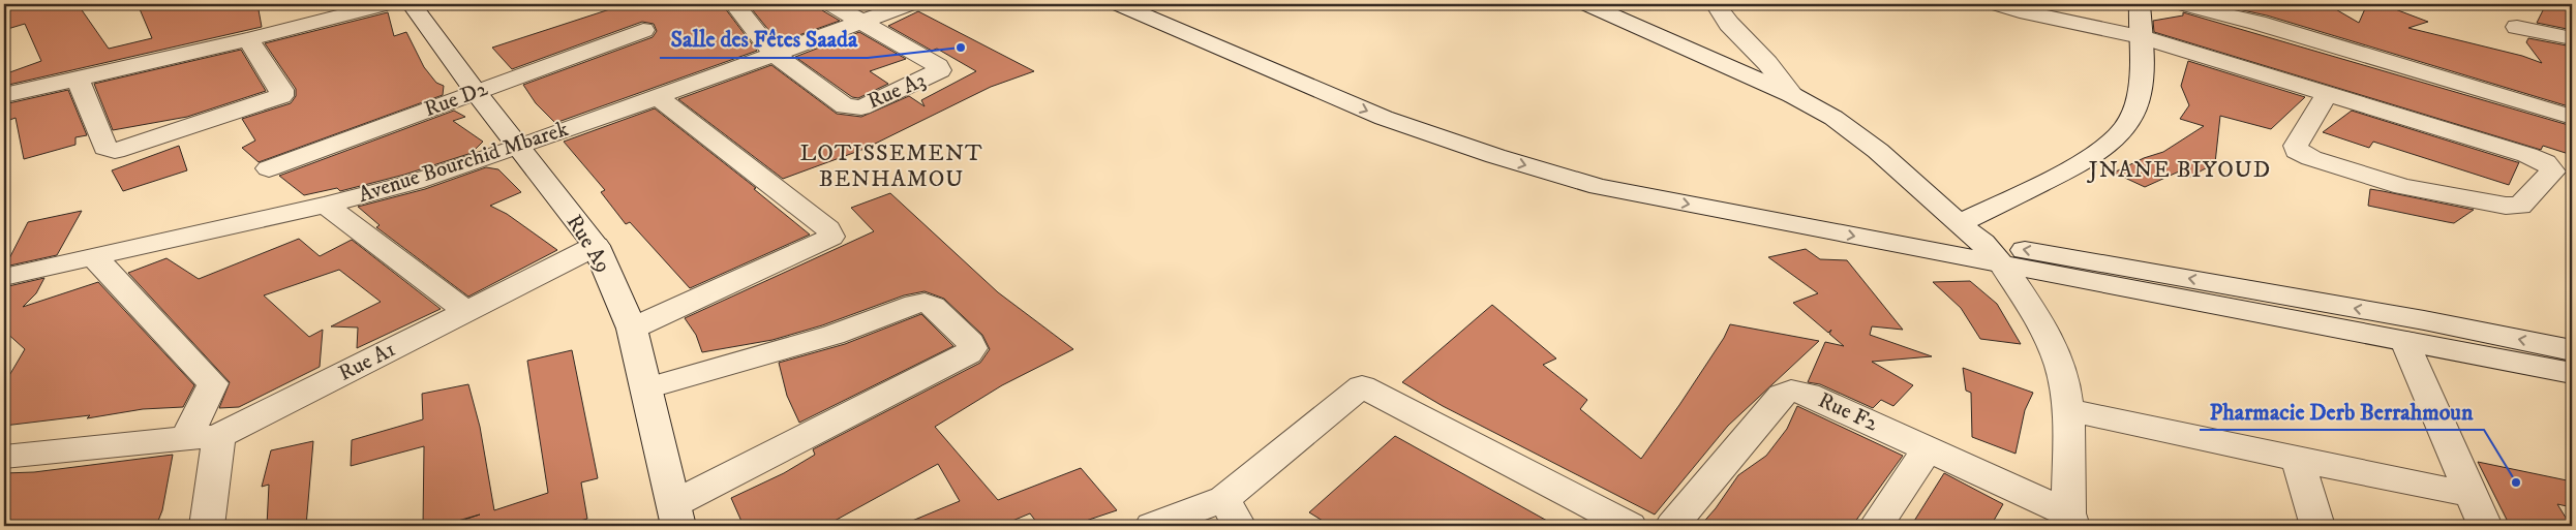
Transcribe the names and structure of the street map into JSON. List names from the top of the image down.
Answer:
{
  "streets": {
    "street": [
      "Rue A3",
      "Rue D2",
      "Avenue Bourchid Mbarek",
      "Rue A9",
      "Rue A1",
      "Rue F2"
    ]
  },
  "crossings": [
    ["Rue A3", "Avenue Bourchid Mbarek"],
    ["Rue D2", "Rue A9"],
    ["Avenue Bourchid Mbarek", "Rue A9"],
    ["Rue A9", "Rue A1"]
  ],
  "districts": ["LOTISSEMENT BENHAMOU", "JNANE BIYOUD"],
  "places": ["Salle des Fêtes Saada", "Pharmacie Derb Berrahmoun"]
}
